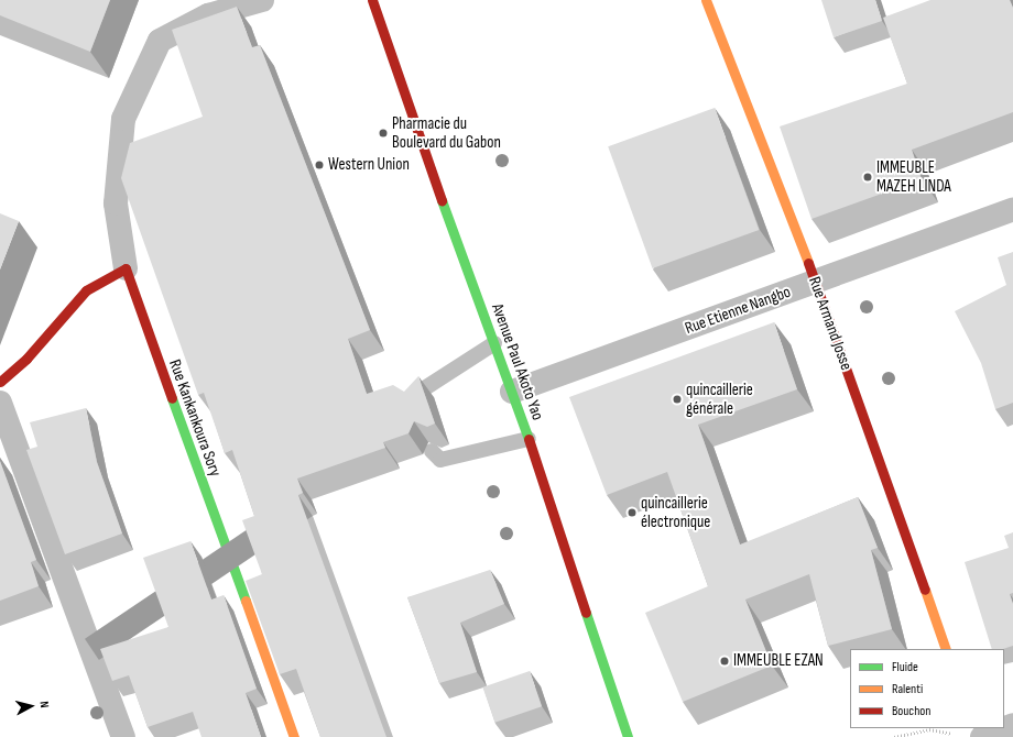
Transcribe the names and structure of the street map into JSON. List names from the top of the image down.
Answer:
{
  "streets": {
    "street": [
      "Rue Etienne Nangbo",
      "Rue Armand Josse",
      "Avenue Paul Akoto Yao",
      "Rue Kankankoura Sory"
    ]
  },
  "crossings": [
    ["Rue Etienne Nangbo", "Rue Armand Josse"],
    ["Rue Etienne Nangbo", "Avenue Paul Akoto Yao"]
  ],
  "places": [
    "Pharmacie du Boulevard du Gabon",
    "Western Union",
    "IMMEUBLE MAZEH LINDA",
    "quincaillerie générale",
    "quincaillerie électronique",
    "IMMEUBLE EZAN"
  ],
  "legend": ["Fluide", "Ralenti", "Bouchon"],
  "north": "right"
}
